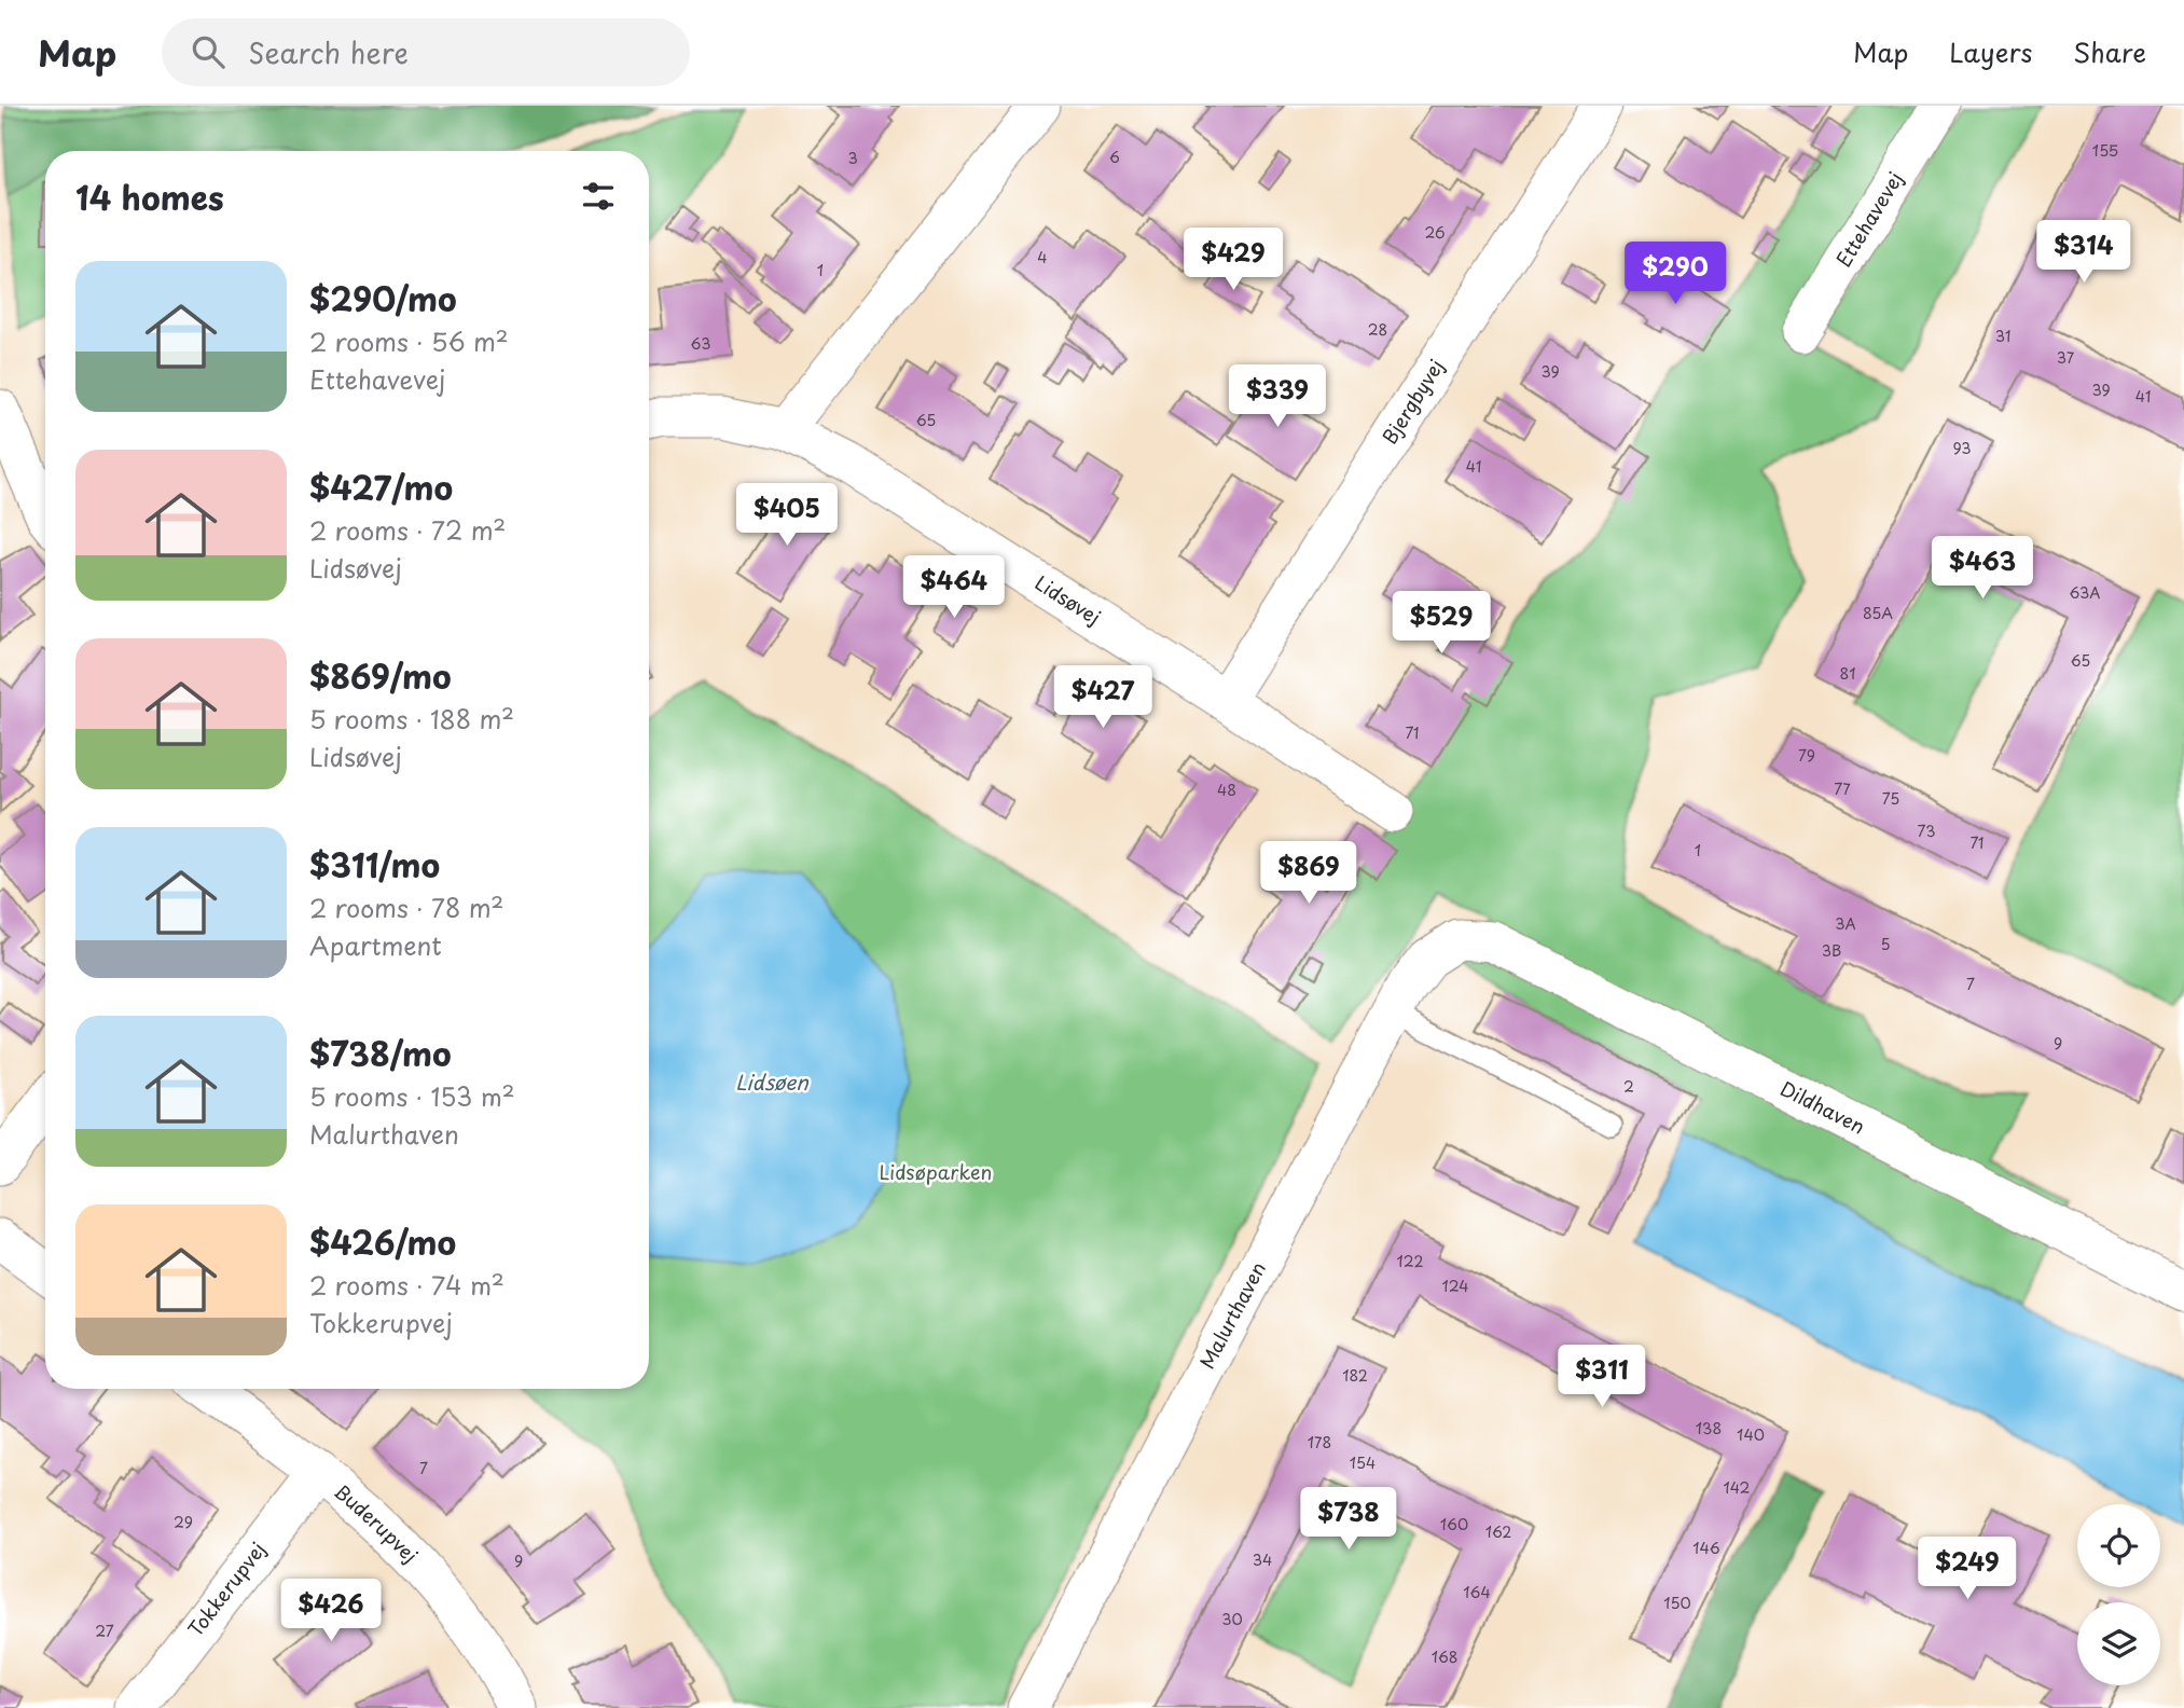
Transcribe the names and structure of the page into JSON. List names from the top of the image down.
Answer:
{
  "streets": {
    "street": [
      "Ettehavevej",
      "Bjergbyvej",
      "Lidsøvej",
      "Dildhaven",
      "Malurthaven",
      "Buderupvej",
      "Tokkerupvej"
    ]
  },
  "crossings": [
    ["Bjergbyvej", "Lidsøvej"],
    ["Dildhaven", "Malurthaven"],
    ["Buderupvej", "Tokkerupvej"]
  ],
  "water": ["Lidsøen"],
  "parks": ["Lidsøparken"],
  "house_numbers": [
    "155",
    "6",
    "3",
    "26",
    "4",
    "1",
    "28",
    "31",
    "63",
    "37",
    "39",
    "39",
    "41",
    "65",
    "93",
    "41",
    "63A",
    "85A",
    "65",
    "81",
    "71",
    "79",
    "77",
    "48",
    "75",
    "73",
    "71",
    "1",
    "3A",
    "5",
    "3B",
    "7",
    "9",
    "2",
    "122",
    "124",
    "182",
    "138",
    "140",
    "178",
    "154",
    "7",
    "142",
    "29",
    "160",
    "162",
    "146",
    "34",
    "9",
    "164",
    "150",
    "30",
    "27",
    "168"
  ],
  "page": {
    "header": "Map",
    "search": "Search here",
    "nav": ["Map", "Layers", "Share"],
    "heading": "14 homes",
    "price": [
      "$314",
      "$429",
      "$290",
      "$339",
      "$405",
      "$463",
      "$464",
      "$529",
      "$427",
      "$869",
      "$311",
      "$738",
      "$249",
      "$426"
    ],
    "list": [
      {
        "name": "$290/mo",
        "note": "2 rooms · 56 m² · Ettehavevej"
      },
      {
        "name": "$427/mo",
        "note": "2 rooms · 72 m² · Lidsøvej"
      },
      {
        "name": "$869/mo",
        "note": "5 rooms · 188 m² · Lidsøvej"
      },
      {
        "name": "$311/mo",
        "note": "2 rooms · 78 m² · Apartment"
      },
      {
        "name": "$738/mo",
        "note": "5 rooms · 153 m² · Malurthaven"
      },
      {
        "name": "$426/mo",
        "note": "2 rooms · 74 m² · Tokkerupvej"
      }
    ]
  }
}
